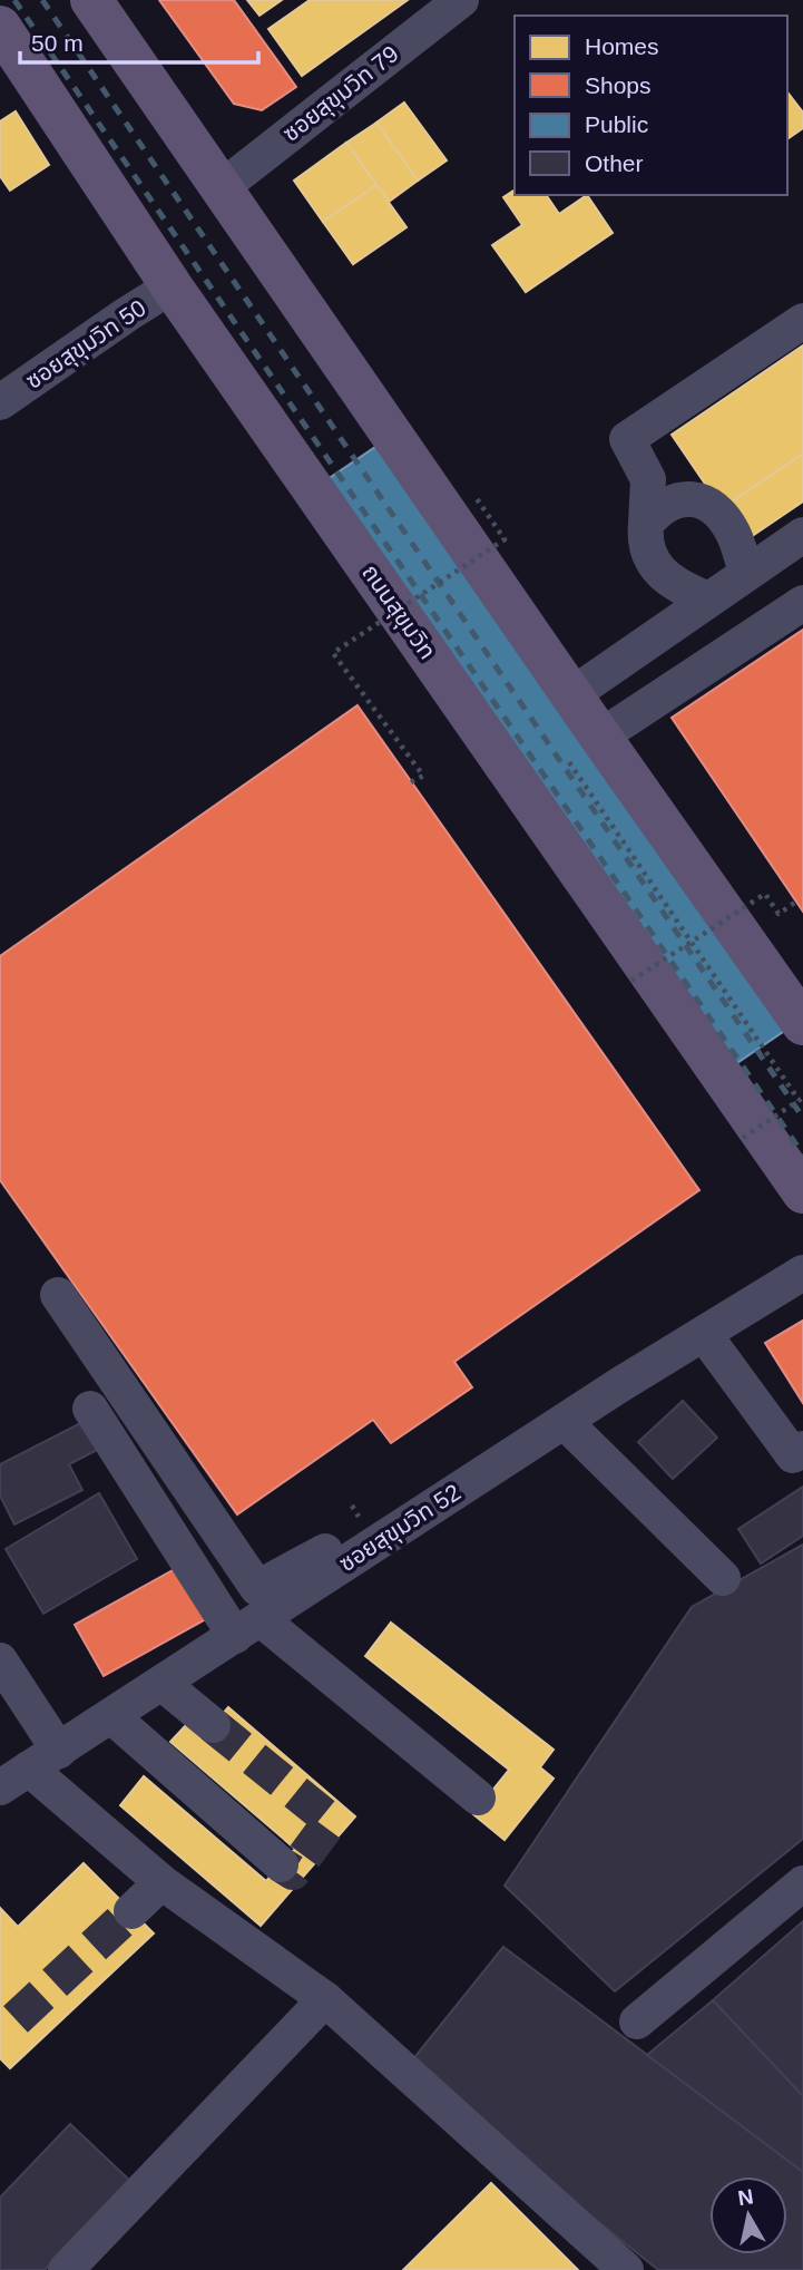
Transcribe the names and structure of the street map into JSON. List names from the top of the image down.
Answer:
{
  "streets": {
    "main road": ["ถนนสุขุมวิท"],
    "street": ["ซอยสุขุมวิท 79", "ซอยสุขุมวิท 50", "ซอยสุขุมวิท 52"]
  },
  "crossings": [
    ["ซอยสุขุมวิท 50", "ถนนสุขุมวิท"]
  ],
  "legend": [
    "Homes",
    "Shops",
    "Public",
    "Other"
  ],
  "scale_bar": "50 m",
  "north": "top"
}
